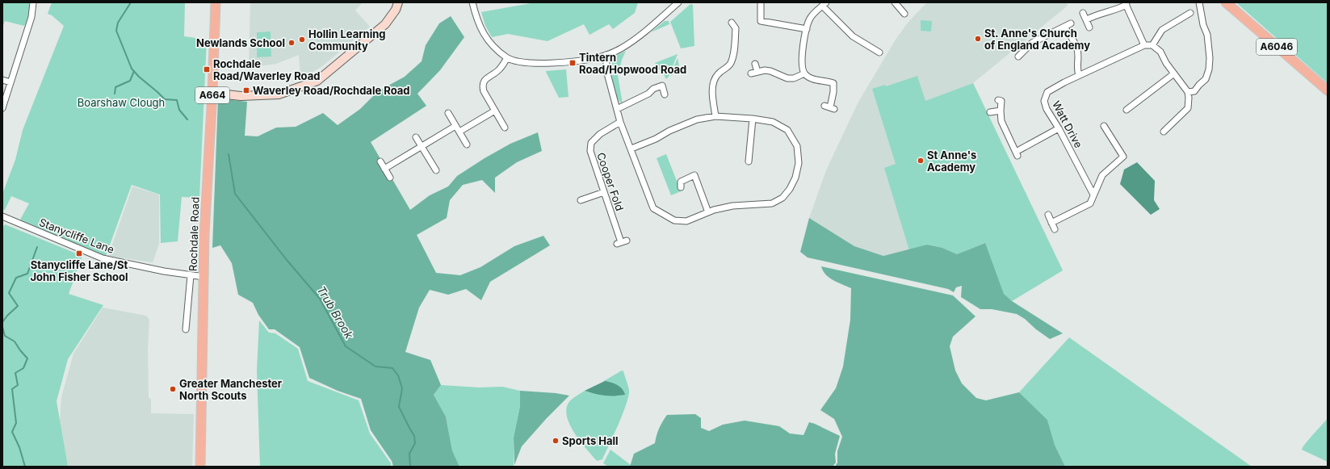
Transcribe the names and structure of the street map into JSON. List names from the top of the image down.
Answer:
{
  "streets": {
    "main road": ["A6046", "A664", "Rochdale Road"],
    "street": ["Watt Drive", "Cooper Fold", "Stanycliffe Lane"]
  },
  "crossings": [
    ["Rochdale Road", "Stanycliffe Lane"]
  ],
  "water": ["Trub Brook"],
  "parks": ["Boarshaw Clough"],
  "places": {
    "other": [
      "St. Anne's Church of England Academy",
      "Hollin Learning Community",
      "Newlands School",
      "St Anne's Academy",
      "Greater Manchester North Scouts",
      "Sports Hall"
    ],
    "transit": [
      "Tintern Road/Hopwood Road",
      "Rochdale Road/Waverley Road",
      "Waverley Road/Rochdale Road",
      "Stanycliffe Lane/St John Fisher School"
    ]
  }
}
